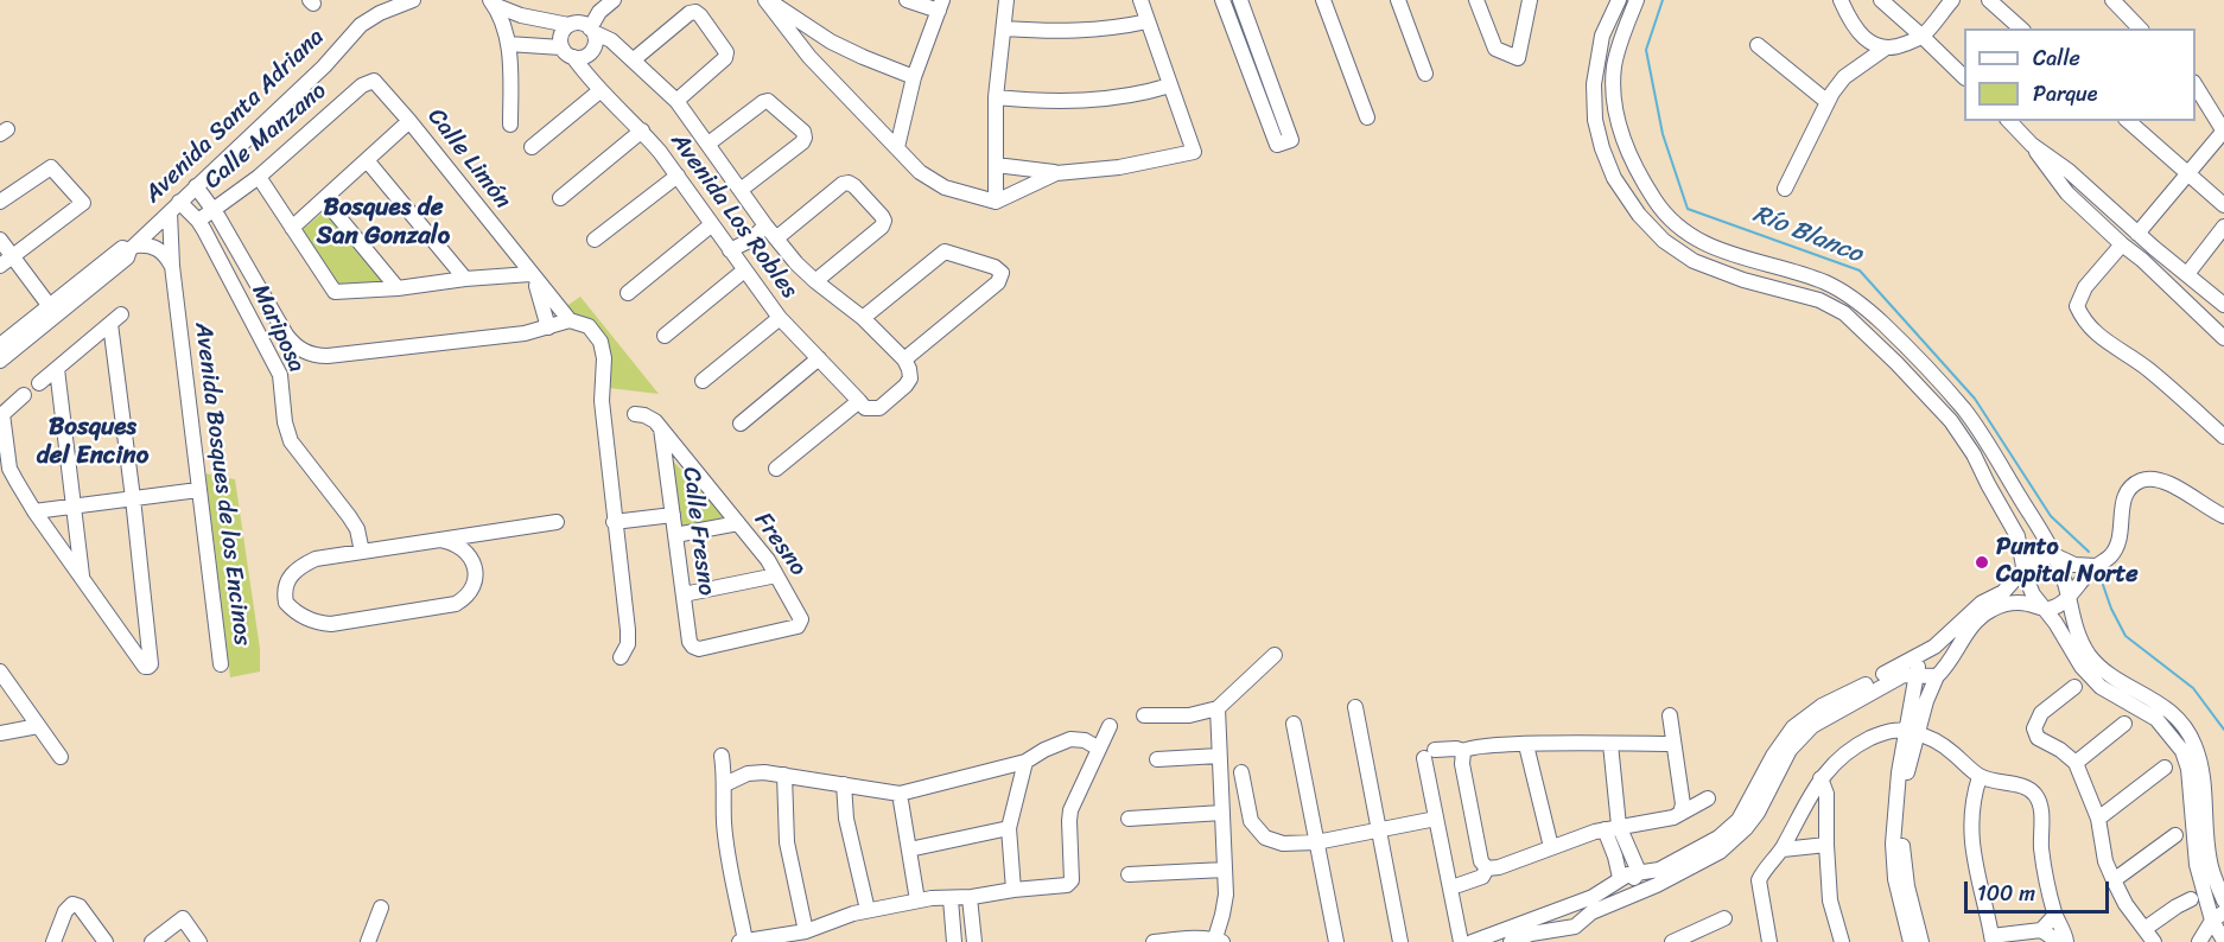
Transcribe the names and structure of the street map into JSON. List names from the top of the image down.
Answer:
{
  "streets": {
    "street": [
      "Avenida Santa Adriana",
      "Calle Manzano",
      "Calle Limón",
      "Avenida Los Robles",
      "Mariposa",
      "Avenida Bosques de los Encinos",
      "Calle Fresno",
      "Fresno"
    ]
  },
  "crossings": [
    ["Avenida Santa Adriana", "Mariposa"],
    ["Avenida Santa Adriana", "Avenida Bosques de los Encinos"],
    ["Calle Manzano", "Calle Limón"],
    ["Calle Manzano", "Mariposa"],
    ["Mariposa", "Avenida Bosques de los Encinos"],
    ["Calle Fresno", "Fresno"]
  ],
  "districts": ["Bosques de San Gonzalo", "Bosques del Encino"],
  "water": ["Río Blanco"],
  "places": ["Punto Capital Norte"],
  "legend": ["Calle", "Parque"],
  "scale_bar": "100 m"
}
